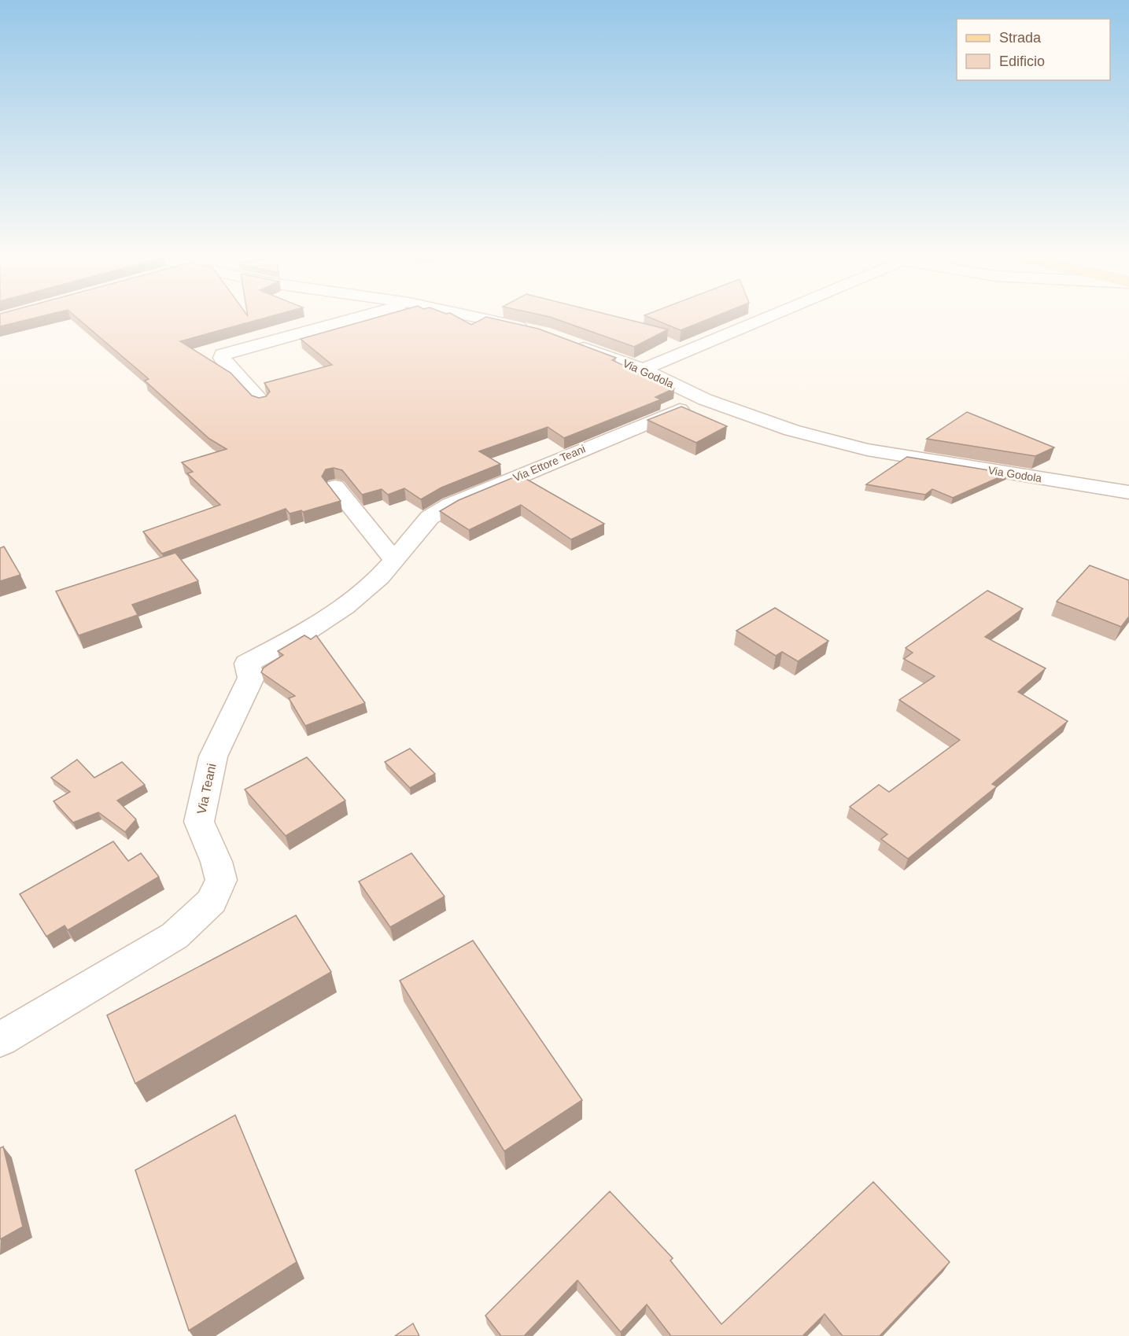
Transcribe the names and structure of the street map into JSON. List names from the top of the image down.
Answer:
{
  "streets": {
    "street": ["Via Godola", "Via Ettore Teani", "Via Teani"]
  },
  "crossings": [
    ["Via Godola", "Via Ettore Teani"],
    ["Via Ettore Teani", "Via Teani"]
  ],
  "legend": ["Strada", "Edificio"]
}
